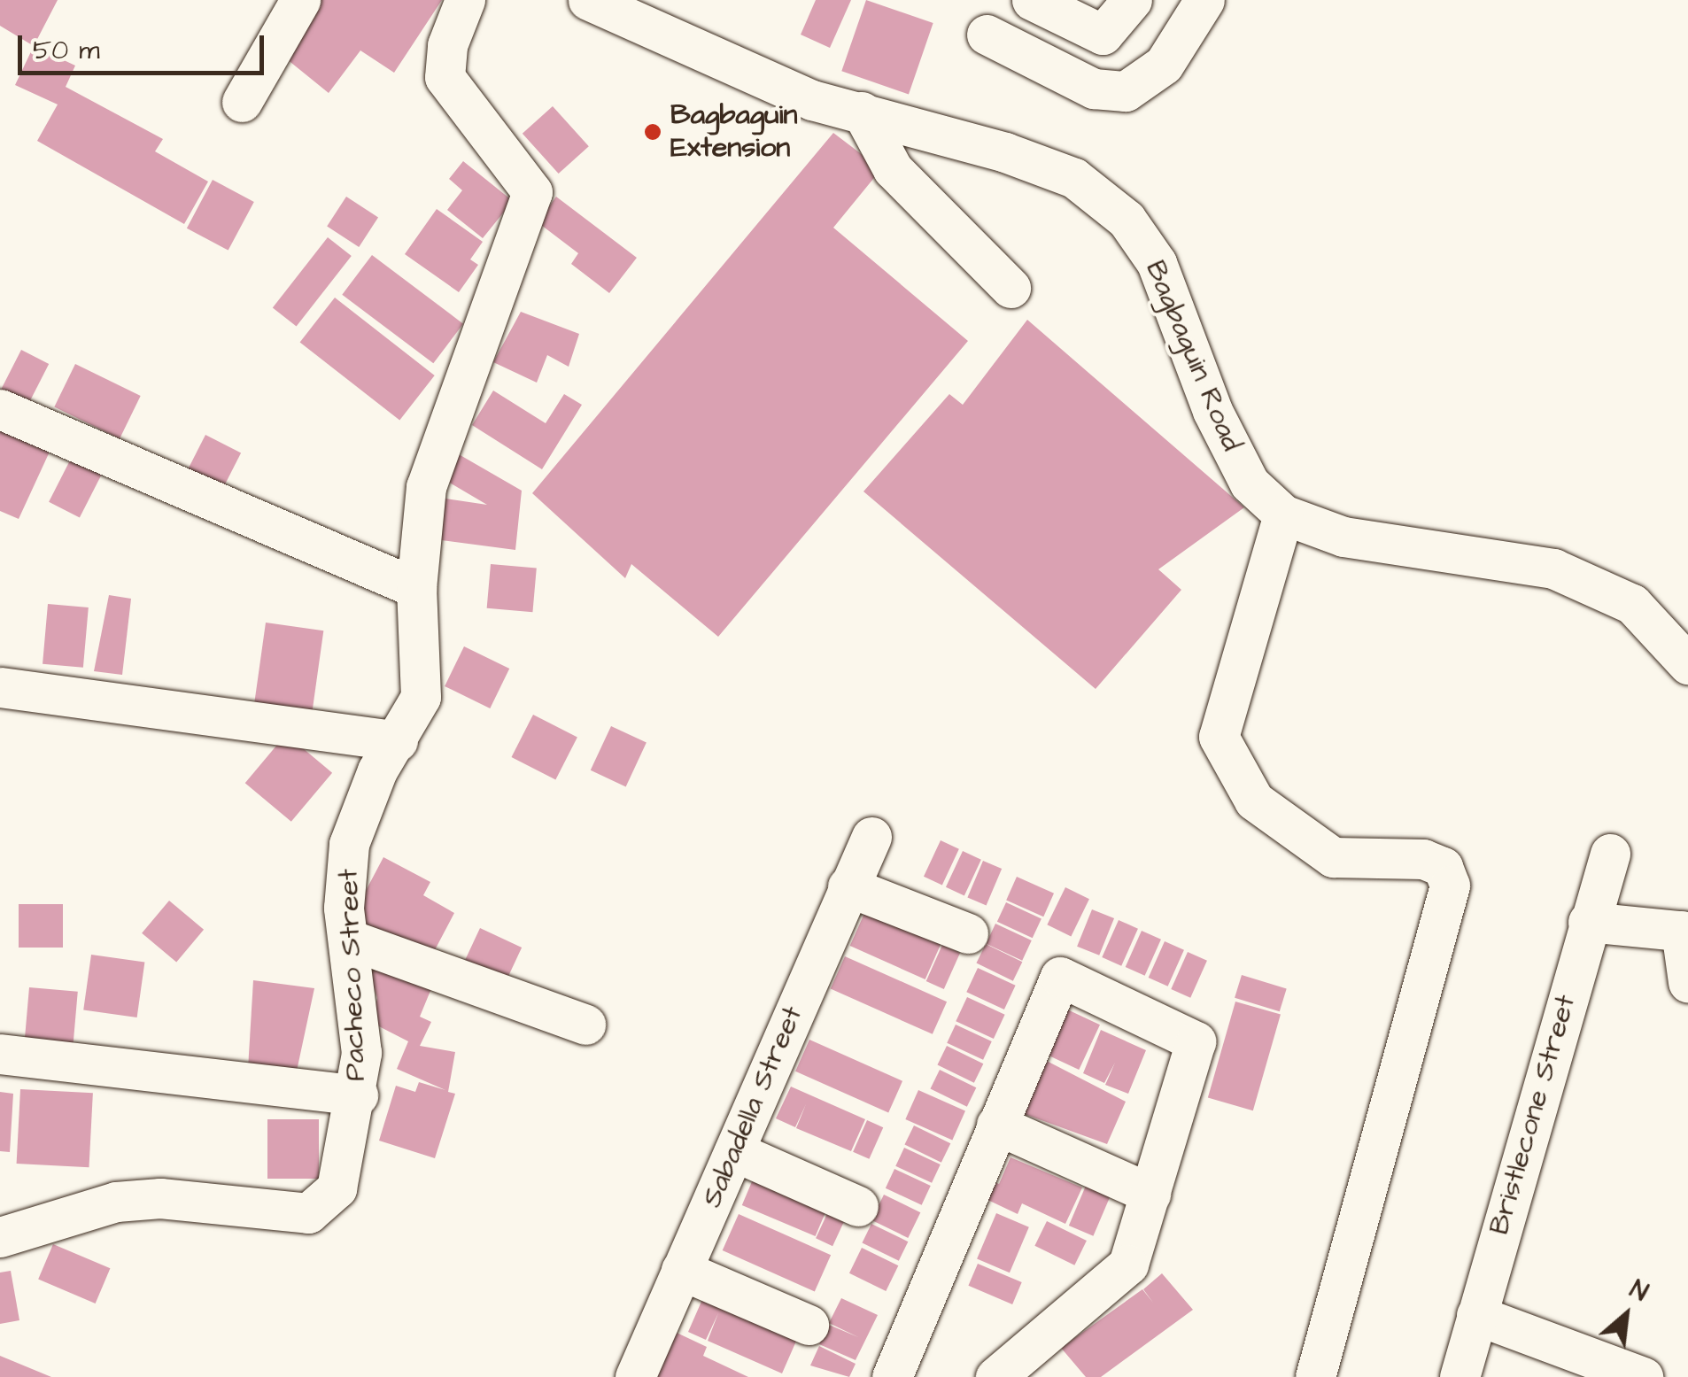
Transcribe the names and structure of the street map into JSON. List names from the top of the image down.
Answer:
{
  "streets": {
    "street": [
      "Bagbaguin Road",
      "Pacheco Street",
      "Sabadella Street",
      "Bristlecone Street"
    ]
  },
  "places": ["Bagbaguin Extension"],
  "scale_bar": "50 m",
  "north": "top right"
}
